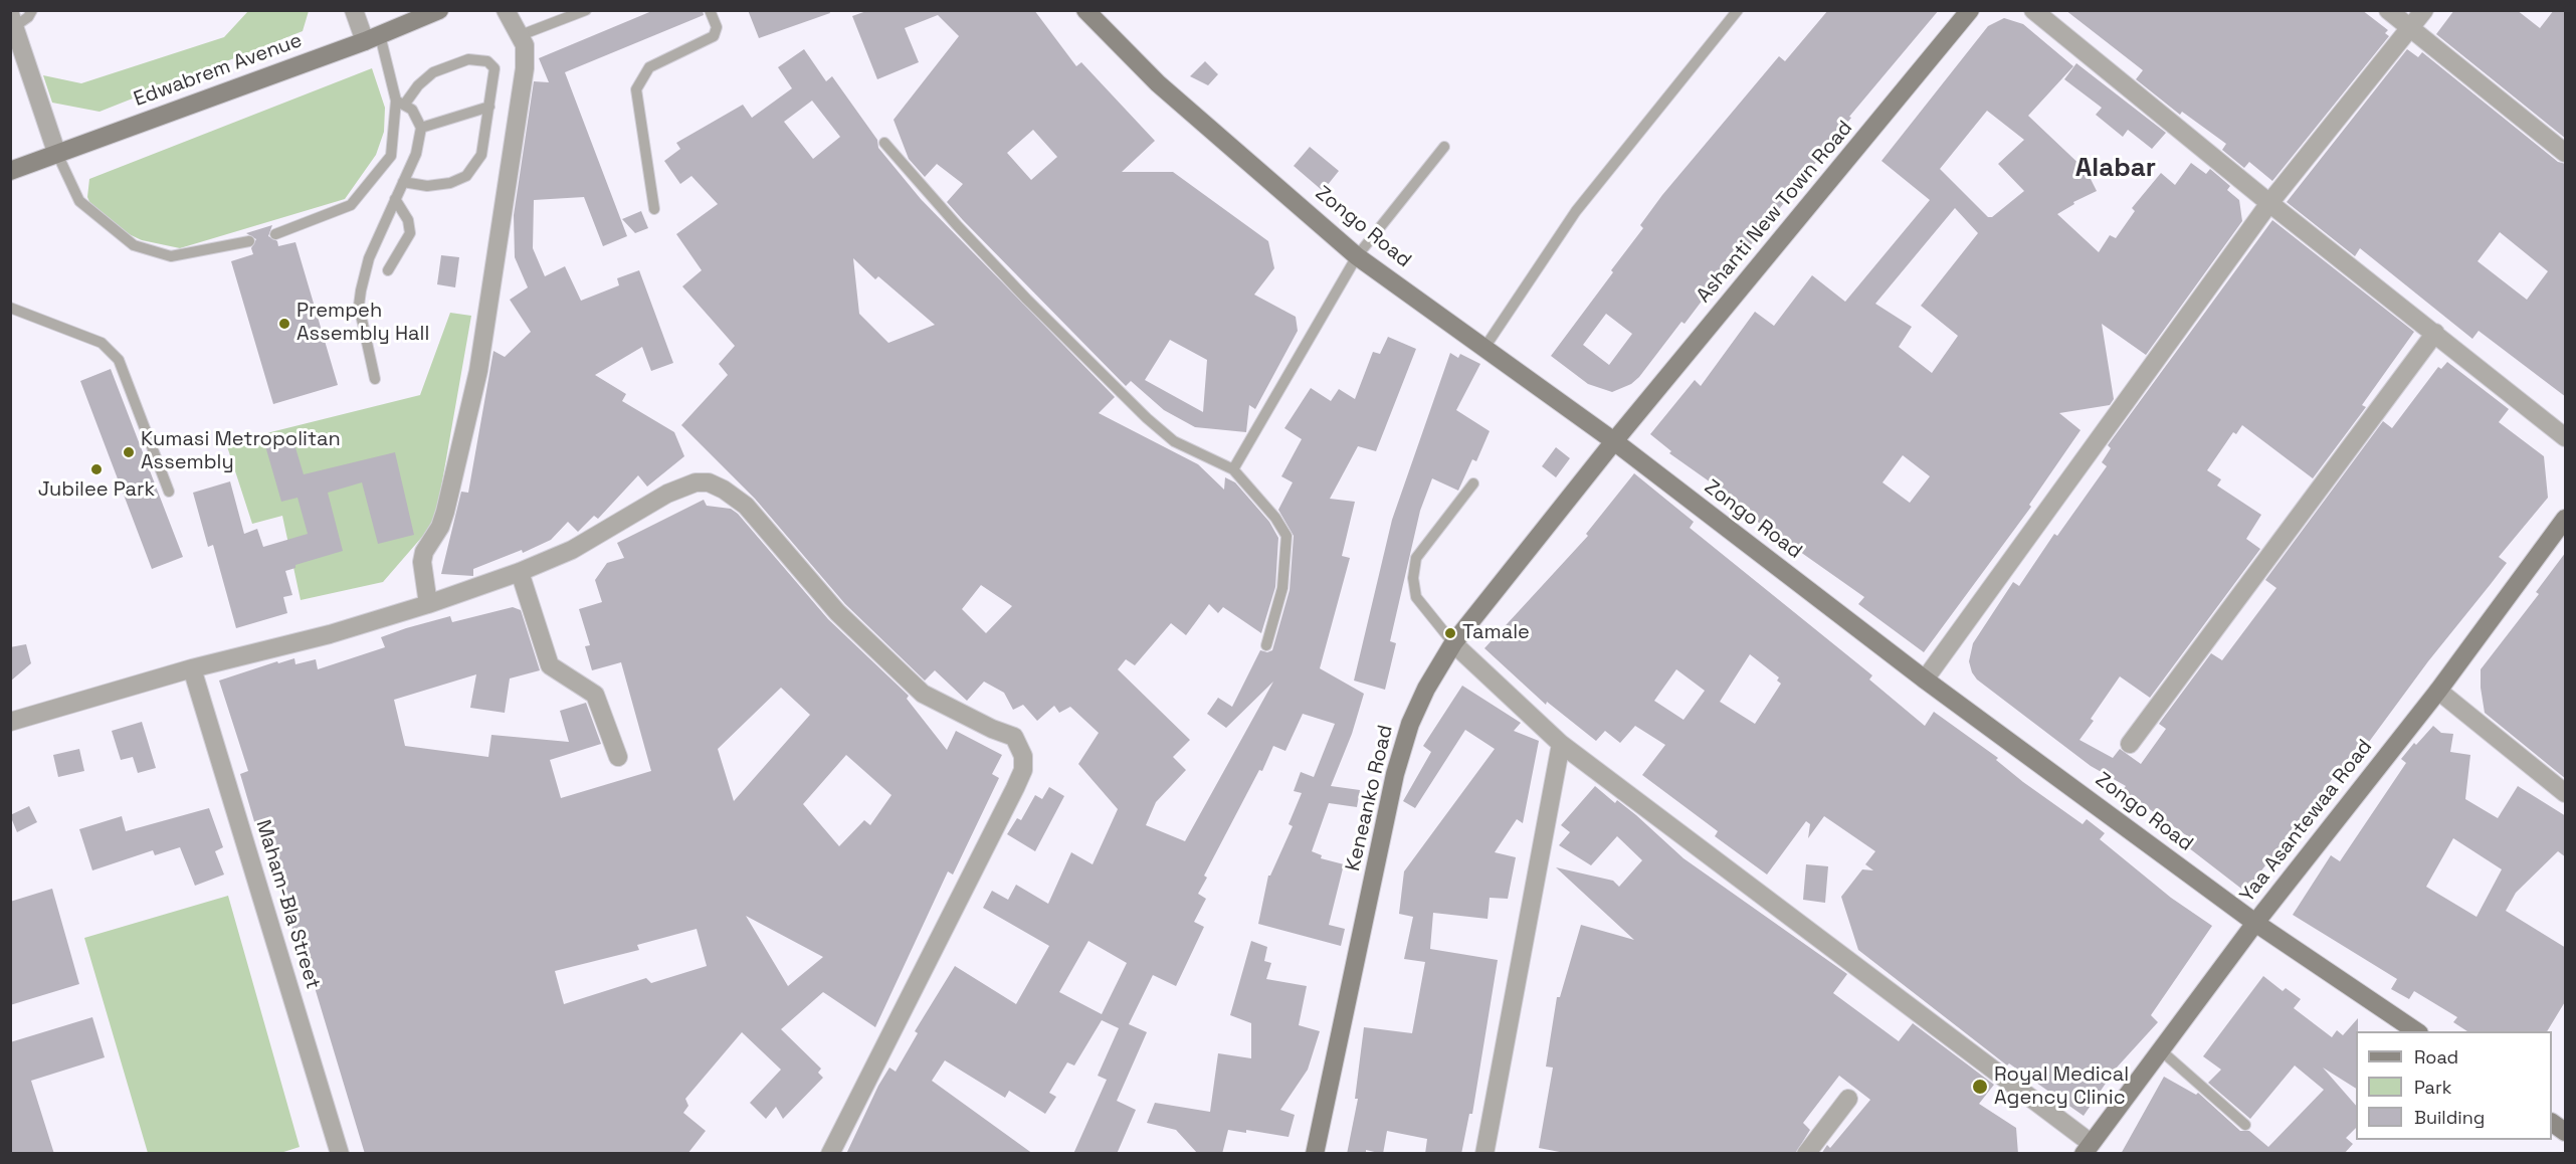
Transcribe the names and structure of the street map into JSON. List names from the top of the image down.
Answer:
{
  "streets": {
    "street": [
      "Edwabrem Avenue",
      "Ashanti New Town Road",
      "Zongo Road",
      "Keneanko Road",
      "Yaa Asantewaa Road",
      "Maham-Bla Street"
    ]
  },
  "crossings": [
    ["Ashanti New Town Road", "Zongo Road"],
    ["Ashanti New Town Road", "Keneanko Road"],
    ["Zongo Road", "Keneanko Road"],
    ["Zongo Road", "Yaa Asantewaa Road"]
  ],
  "districts": ["Alabar"],
  "places": [
    "Prempeh Assembly Hall",
    "Kumasi Metropolitan Assembly",
    "Jubilee Park",
    "Tamale",
    "Royal Medical Agency Clinic"
  ],
  "legend": ["Road", "Park", "Building"]
}
